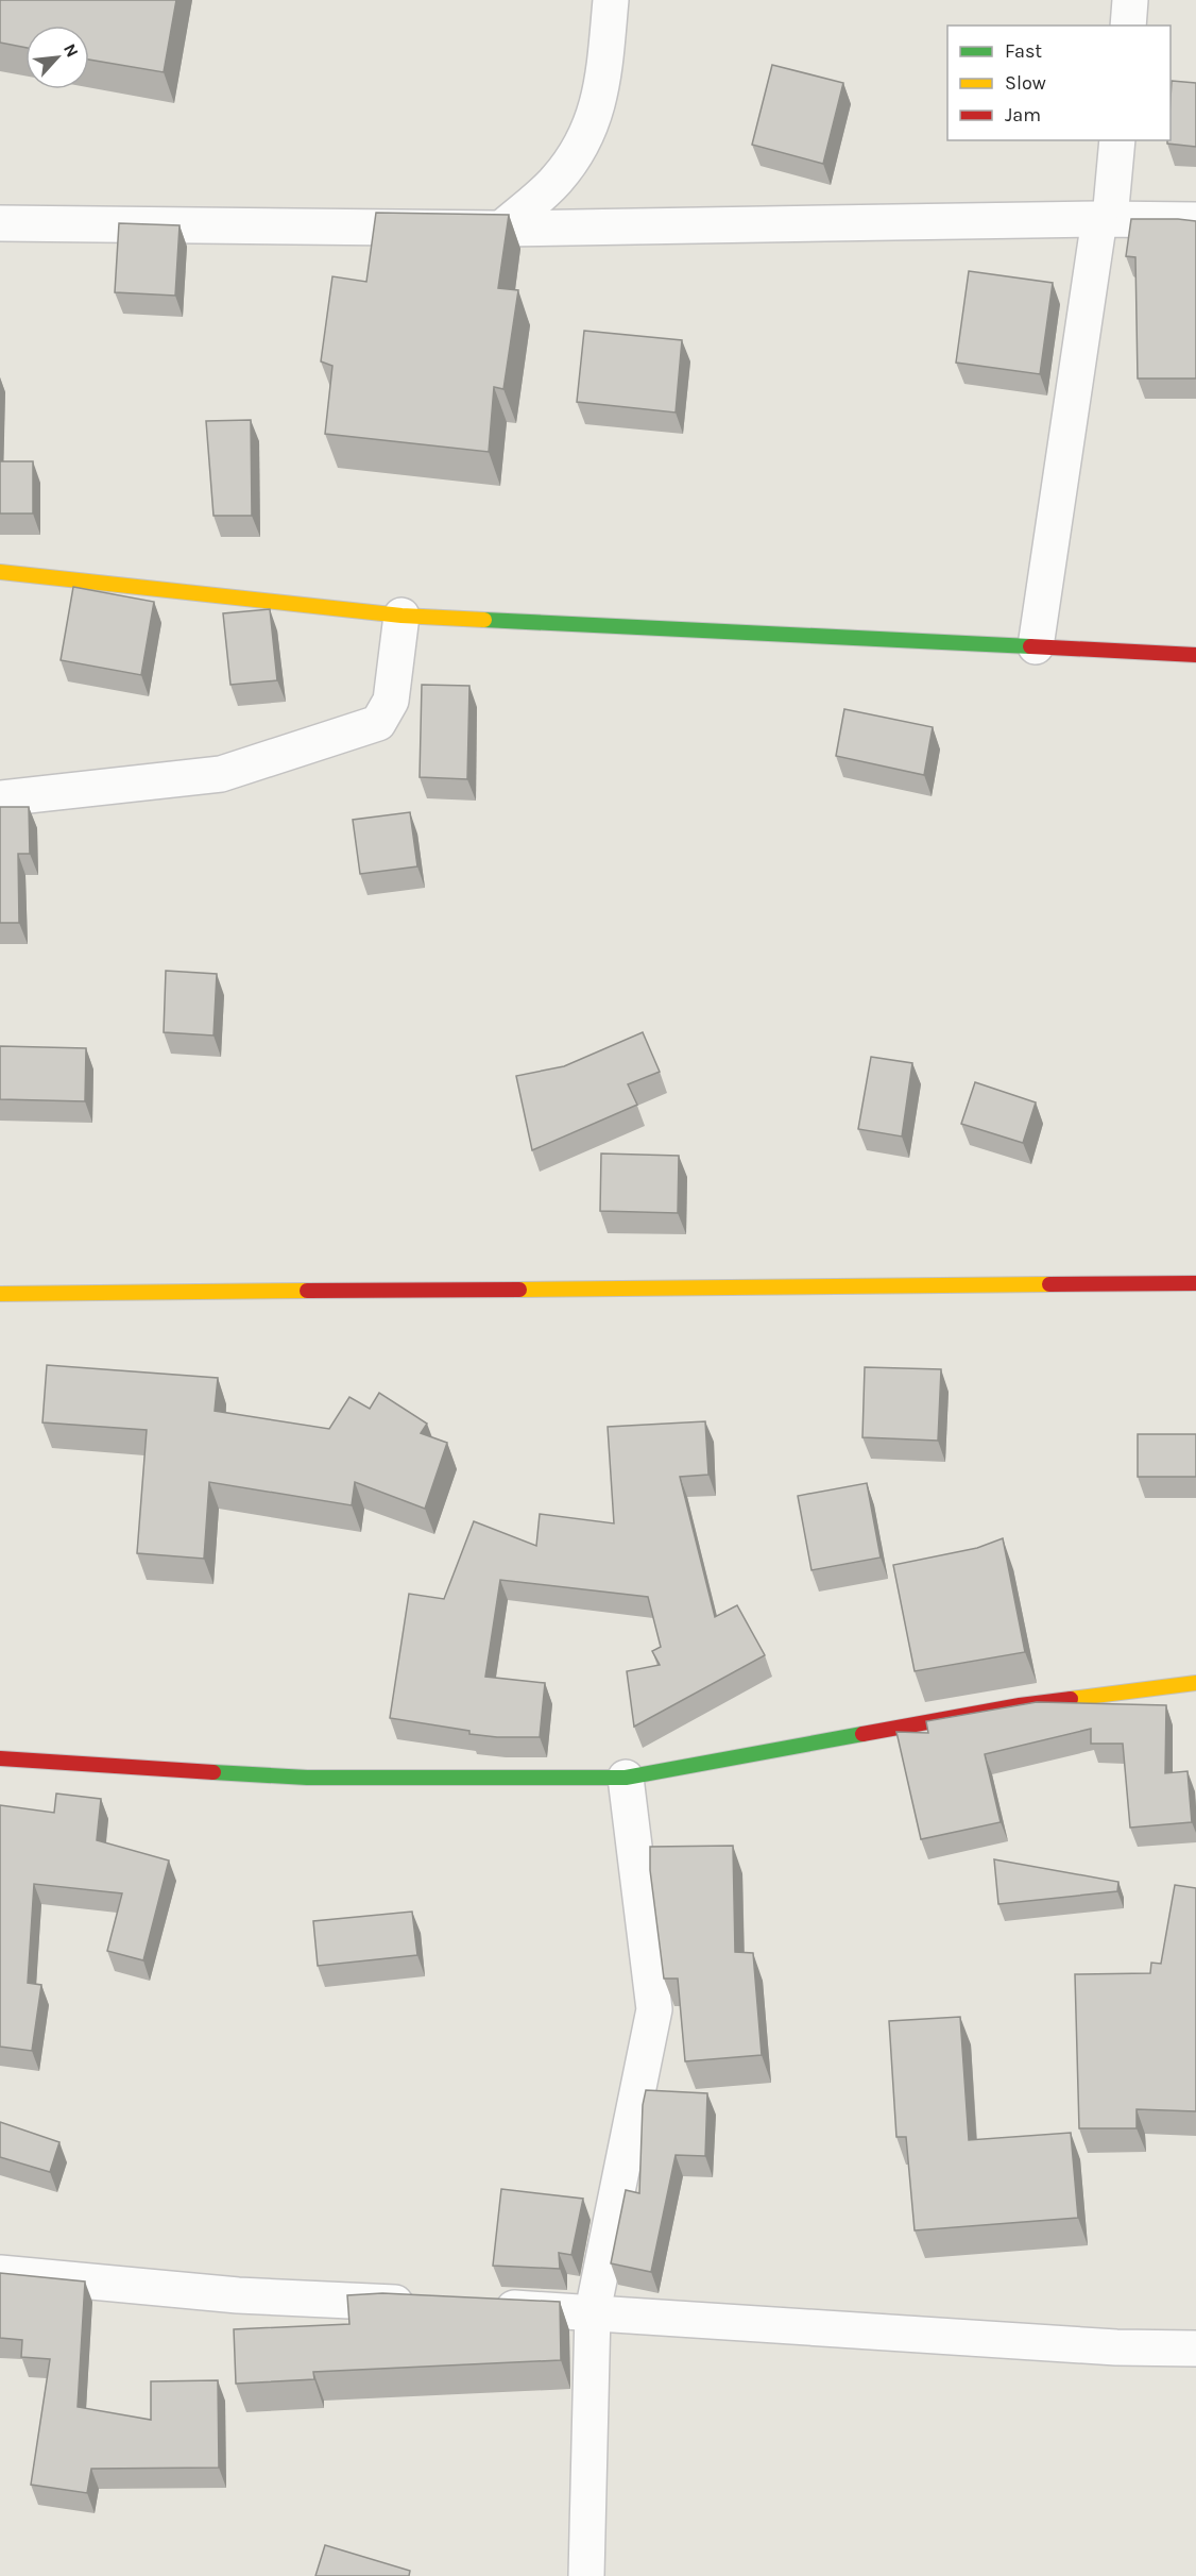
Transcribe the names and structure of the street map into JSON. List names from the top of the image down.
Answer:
{
  "legend": ["Fast", "Slow", "Jam"],
  "north": "top right"
}
